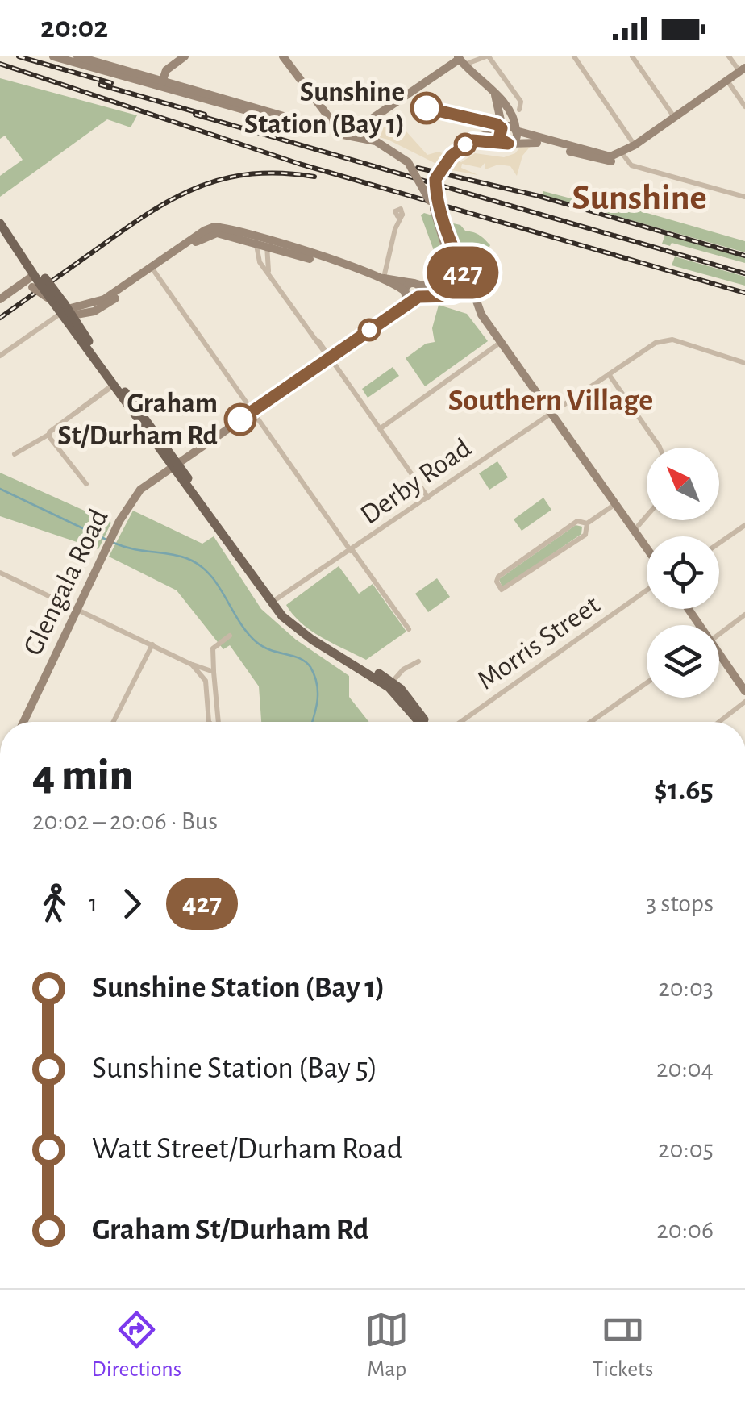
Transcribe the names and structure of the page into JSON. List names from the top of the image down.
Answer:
{
  "streets": {
    "street": ["Derby Road", "Glengala Road", "Morris Street"]
  },
  "districts": ["Sunshine", "Southern Village"],
  "places": ["Sunshine Station (Bay 1)", "Graham St/Durham Rd"],
  "lines": ["bus line 427"],
  "north": "top left",
  "page": {
    "status": "20:02",
    "on_map": "427",
    "heading": ["4 min", "20:02 – 20:06 · Bus", "$1.65"],
    "legs": ["1", "427", "3 stops"],
    "list": [
      {
        "name": "Sunshine Station (Bay 1)",
        "value": "20:03"
      },
      {
        "name": "Sunshine Station (Bay 5)",
        "value": "20:04"
      },
      {
        "name": "Watt Street/Durham Road",
        "value": "20:05"
      },
      {
        "name": "Graham St/Durham Rd",
        "value": "20:06"
      }
    ],
    "tabs": ["Directions", "Map", "Tickets"]
  }
}
